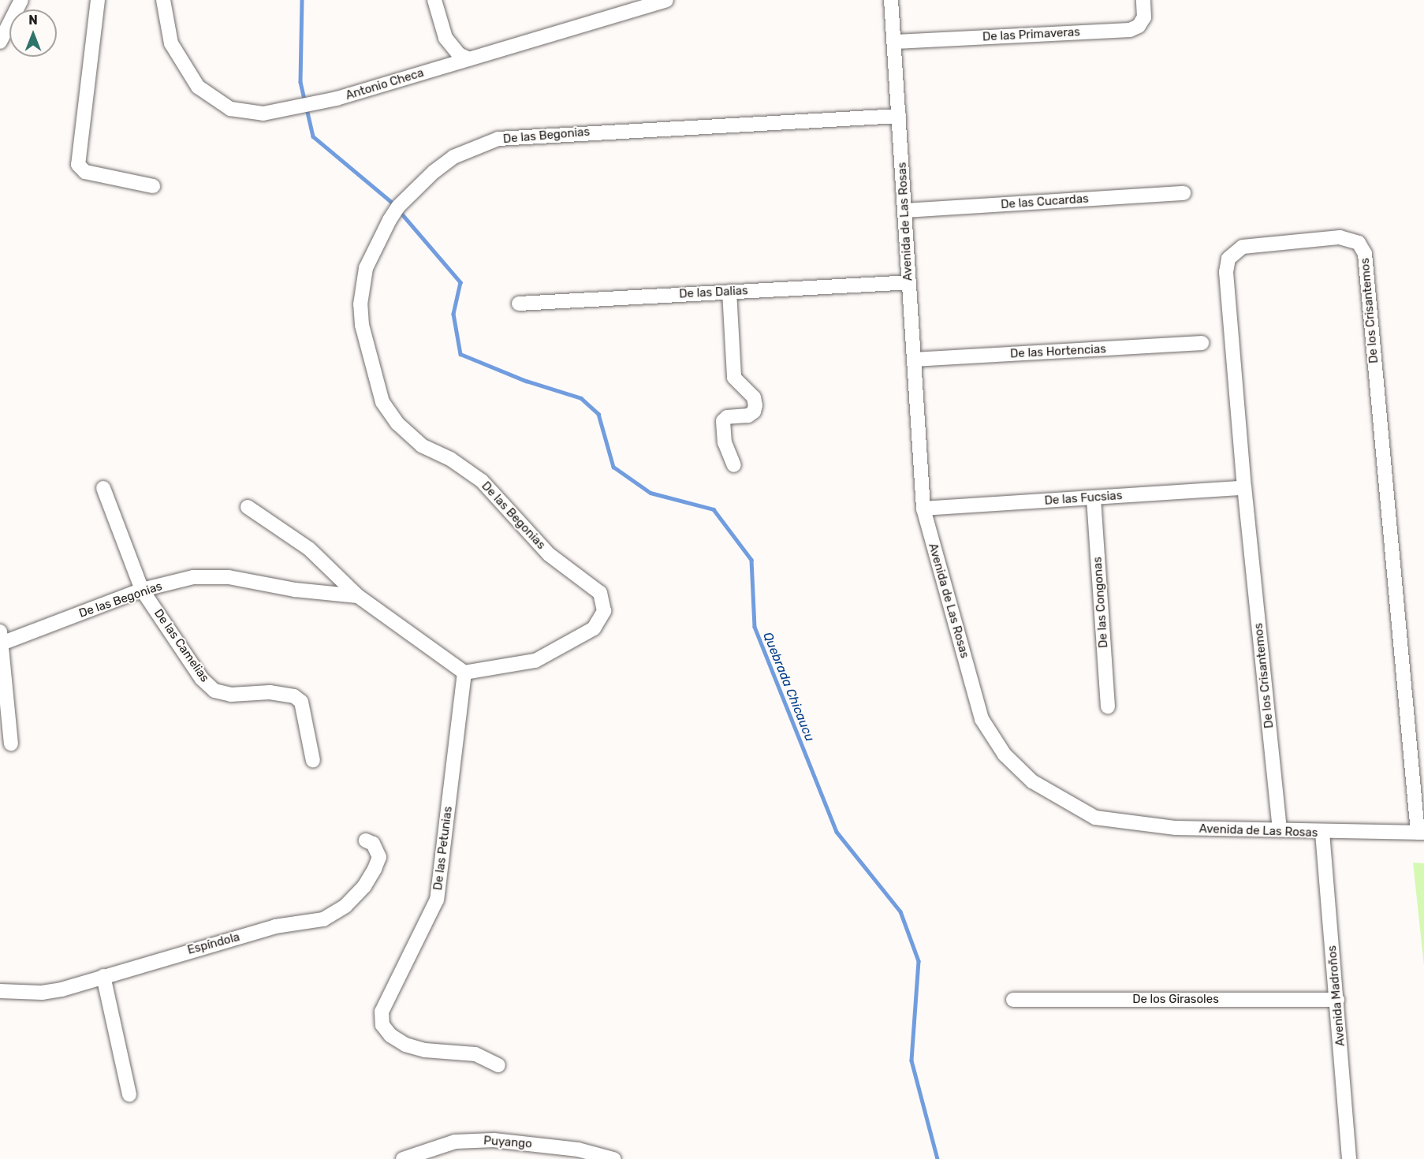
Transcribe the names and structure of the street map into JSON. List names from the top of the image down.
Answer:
{
  "streets": {
    "street": [
      "De las Primaveras",
      "Antonio Checa",
      "De las Begonias",
      "De las Cucardas",
      "Avenida de Las Rosas",
      "De las Dalias",
      "De los Crisantemos",
      "De las Hortencias",
      "De las Fucsias",
      "De las Congonas",
      "De las Camelias",
      "De las Petunias",
      "Espíndola",
      "Avenida Madroños",
      "De los Girasoles",
      "Puyango"
    ]
  },
  "crossings": [
    ["De las Primaveras", "Avenida de Las Rosas"],
    ["De las Begonias", "Avenida de Las Rosas"],
    ["De las Begonias", "De las Camelias"],
    ["De las Begonias", "De las Petunias"],
    ["De las Cucardas", "Avenida de Las Rosas"],
    ["Avenida de Las Rosas", "De las Dalias"],
    ["Avenida de Las Rosas", "De los Crisantemos"],
    ["Avenida de Las Rosas", "De las Hortencias"],
    ["Avenida de Las Rosas", "De las Fucsias"],
    ["Avenida de Las Rosas", "Avenida Madroños"],
    ["De los Crisantemos", "De las Fucsias"],
    ["De las Fucsias", "De las Congonas"],
    ["Avenida Madroños", "De los Girasoles"]
  ],
  "water": ["Quebrada Chicaucu"],
  "north": "top"
}
